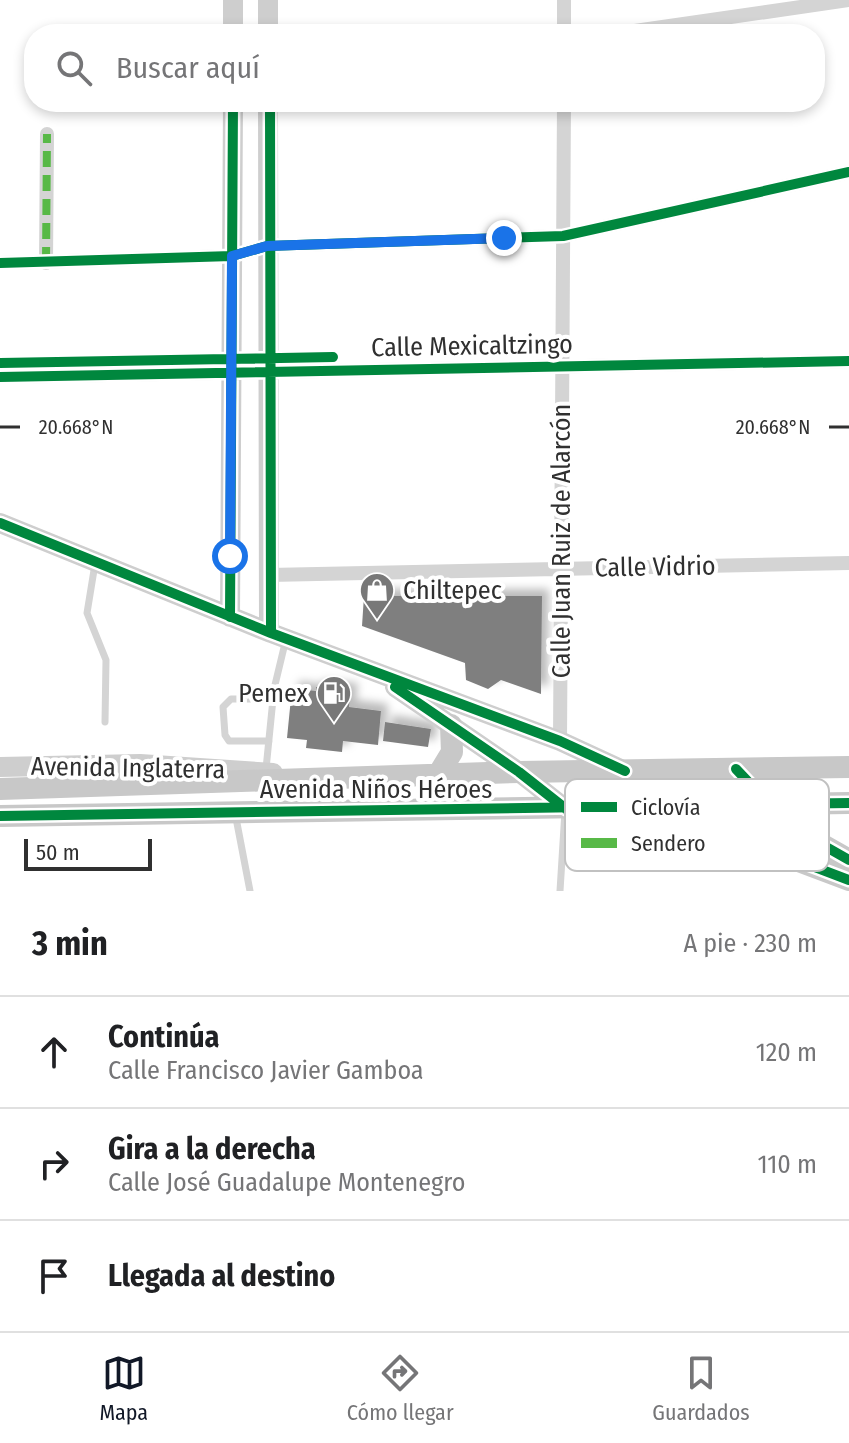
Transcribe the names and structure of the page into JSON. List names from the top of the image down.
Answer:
{
  "streets": {
    "main road": ["Avenida Niños Héroes"],
    "street": [
      "Calle Mexicaltzingo",
      "Calle Juan Ruiz de Alarcón",
      "Calle Vidrio",
      "Avenida Inglaterra"
    ]
  },
  "crossings": [
    ["Calle Mexicaltzingo", "Calle Juan Ruiz de Alarcón"],
    ["Calle Juan Ruiz de Alarcón", "Calle Vidrio"],
    ["Avenida Inglaterra", "Avenida Niños Héroes"]
  ],
  "places": {
    "shop": ["Chiltepec"],
    "fuel station": ["Pemex"]
  },
  "legend": ["Ciclovía", "Sendero"],
  "scale_bar": "50 m",
  "page": {
    "search": "Buscar aquí",
    "scale": "50 m",
    "heading": ["3 min", "A pie · 230 m"],
    "list": [
      ["Continúa", "Calle Francisco Javier Gamboa", "120 m"],
      ["Gira a la derecha", "Calle José Guadalupe Montenegro", "110 m"],
      "Llegada al destino"
    ],
    "nav": ["Mapa", "Cómo llegar", "Guardados"]
  },
  "coordinates": ["20.668°N"]
}
